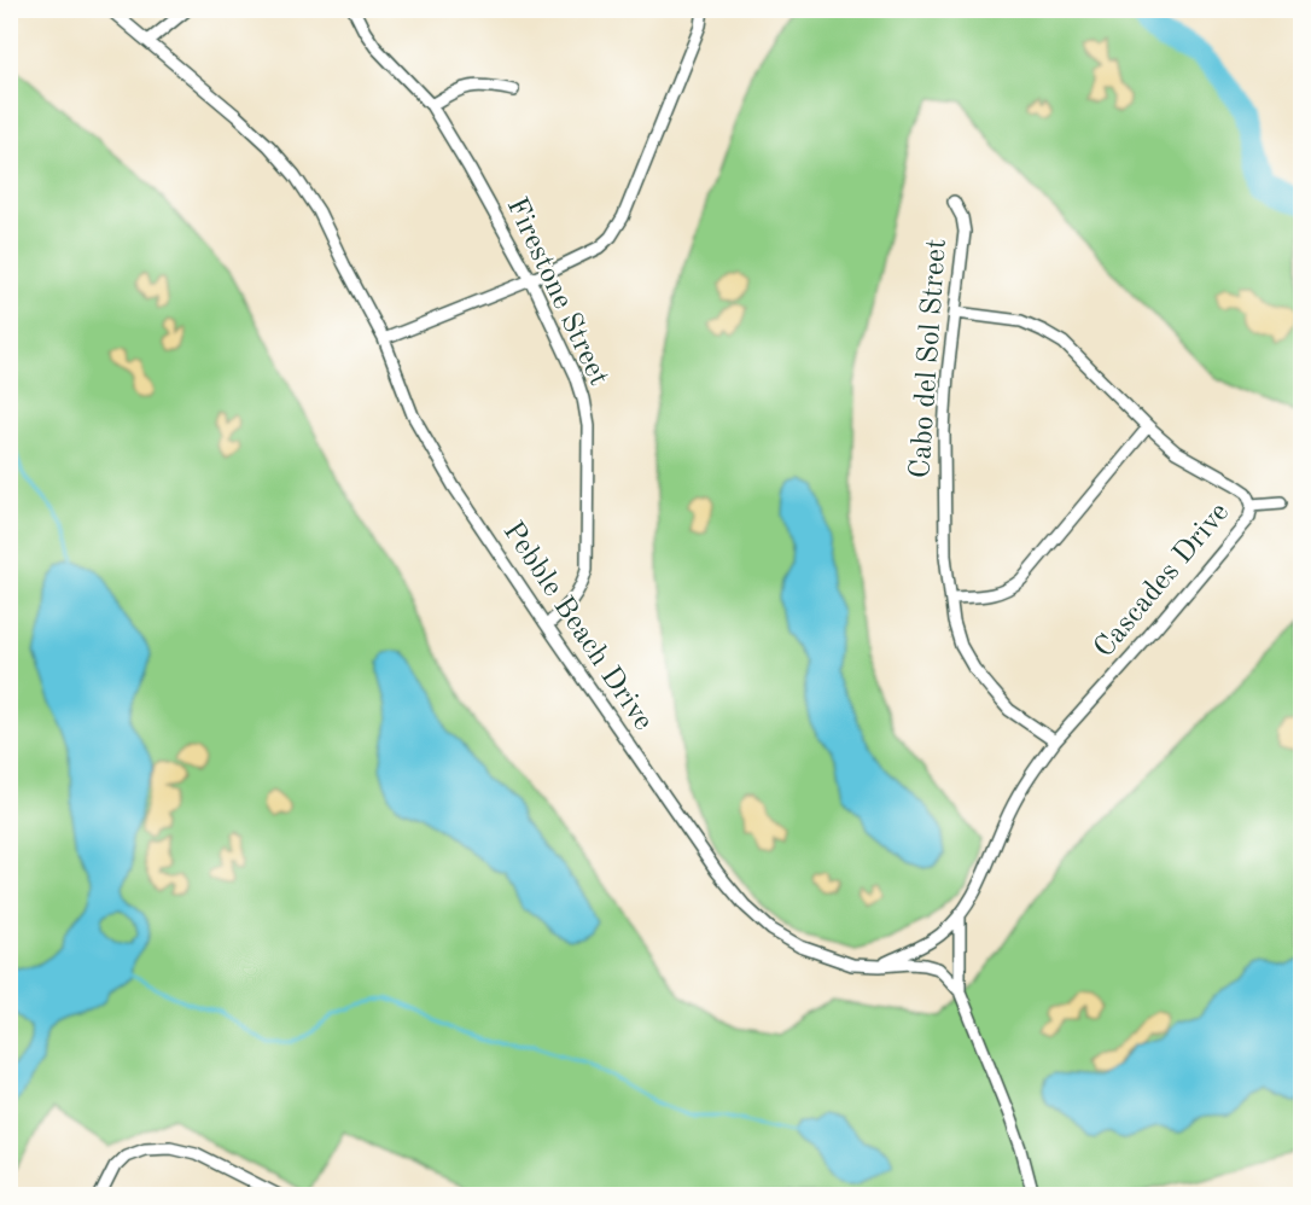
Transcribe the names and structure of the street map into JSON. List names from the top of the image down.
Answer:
{
  "streets": {
    "street": [
      "Firestone Street",
      "Cabo del Sol Street",
      "Cascades Drive",
      "Pebble Beach Drive"
    ]
  },
  "crossings": [
    ["Firestone Street", "Pebble Beach Drive"],
    ["Cabo del Sol Street", "Cascades Drive"]
  ]
}
